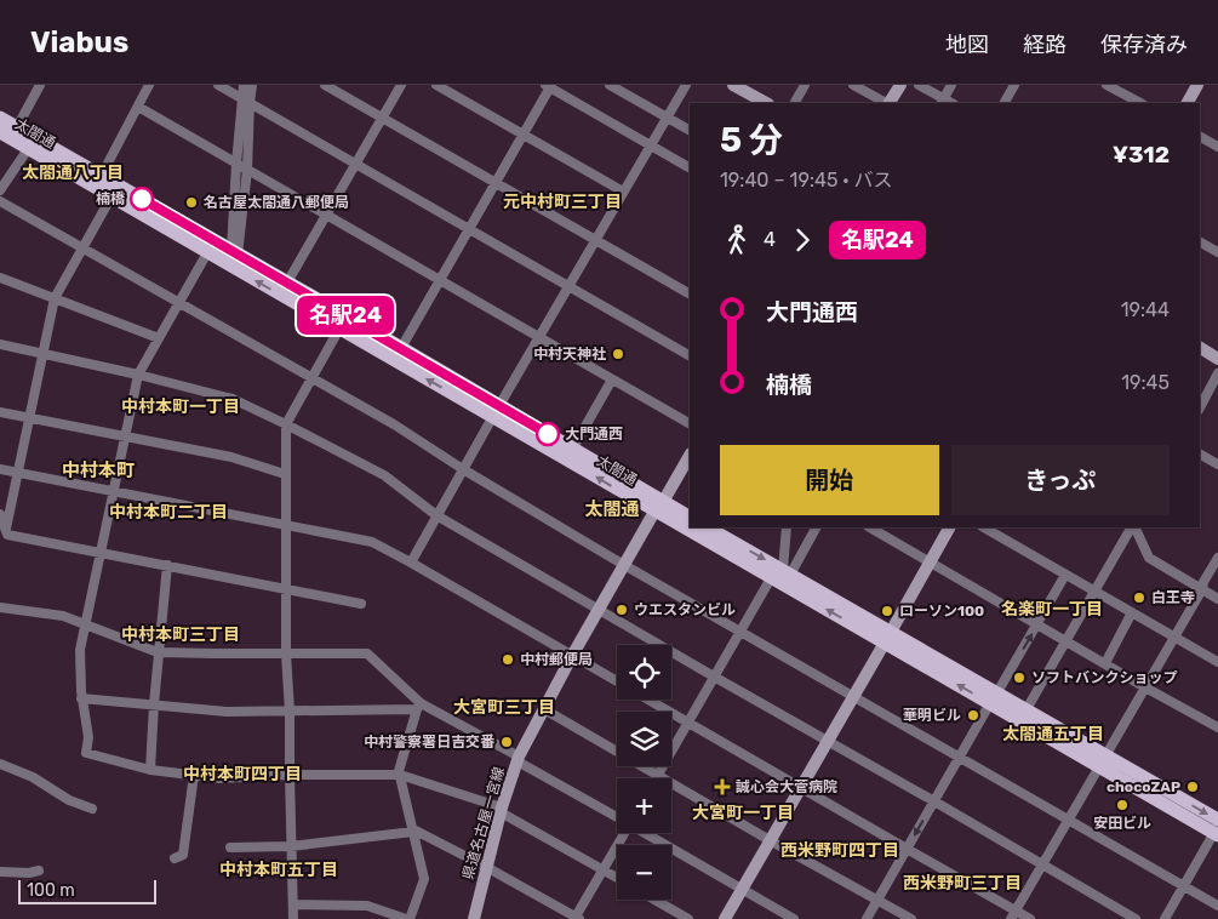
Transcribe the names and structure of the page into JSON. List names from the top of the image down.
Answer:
{
  "streets": {
    "main road": ["太閤通"],
    "street": ["県道名古屋一宮線"]
  },
  "crossings": [
    ["太閤通", "県道名古屋一宮線"]
  ],
  "districts": [
    "太閤通八丁目",
    "元中村町三丁目",
    "中村本町一丁目",
    "中村本町",
    "太閤通",
    "中村本町二丁目",
    "名楽町一丁目",
    "中村本町三丁目",
    "大宮町三丁目",
    "太閤通五丁目",
    "中村本町四丁目",
    "大宮町一丁目",
    "西米野町四丁目",
    "中村本町五丁目",
    "西米野町三丁目"
  ],
  "places": {
    "other": [
      "楠橋",
      "名古屋太閤通八郵便局",
      "中村天神社",
      "大門通西",
      "白王寺",
      "ウエスタンビル",
      "ローソン100",
      "中村郵便局",
      "ソフトバンクショップ",
      "華明ビル",
      "中村警察署日吉交番",
      "chocoZAP",
      "安田ビル"
    ],
    "health": ["誠心会大菅病院"]
  },
  "lines": ["bus line 名駅24"],
  "scale_bar": "100 m",
  "page": {
    "header": "Viabus",
    "nav": ["地図", "経路", "保存済み"],
    "on_map": "名駅24",
    "heading": ["5 分", "19:40 – 19:45 · バス", "¥312"],
    "legs": ["4", "名駅24"],
    "list": [
      {
        "name": "大門通西",
        "value": "19:44"
      },
      {
        "name": "楠橋",
        "value": "19:45"
      }
    ],
    "buttons": ["開始", "きっぷ"],
    "map_buttons": ["+", "−"],
    "scale": "100 m"
  }
}
